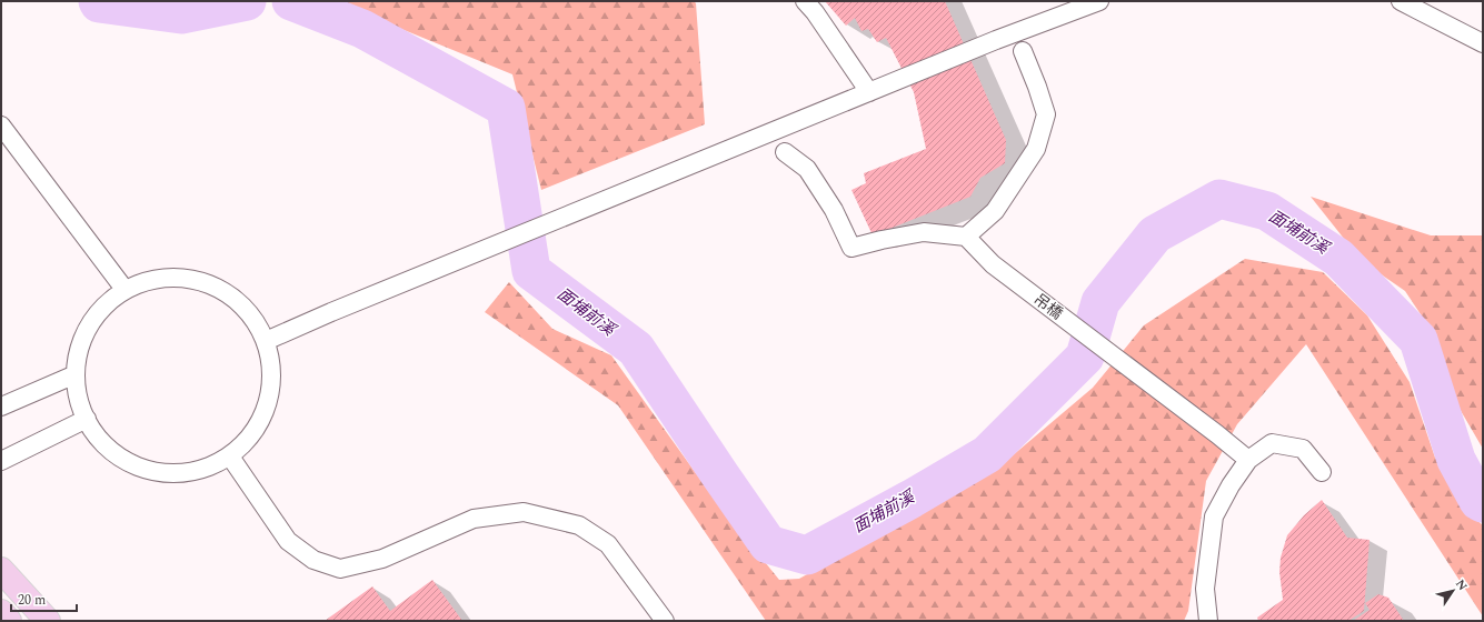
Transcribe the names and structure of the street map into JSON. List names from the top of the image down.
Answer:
{
  "streets": {
    "street": ["吊橋"]
  },
  "water": ["面埔前溪"],
  "scale_bar": "20 m",
  "north": "top right"
}
